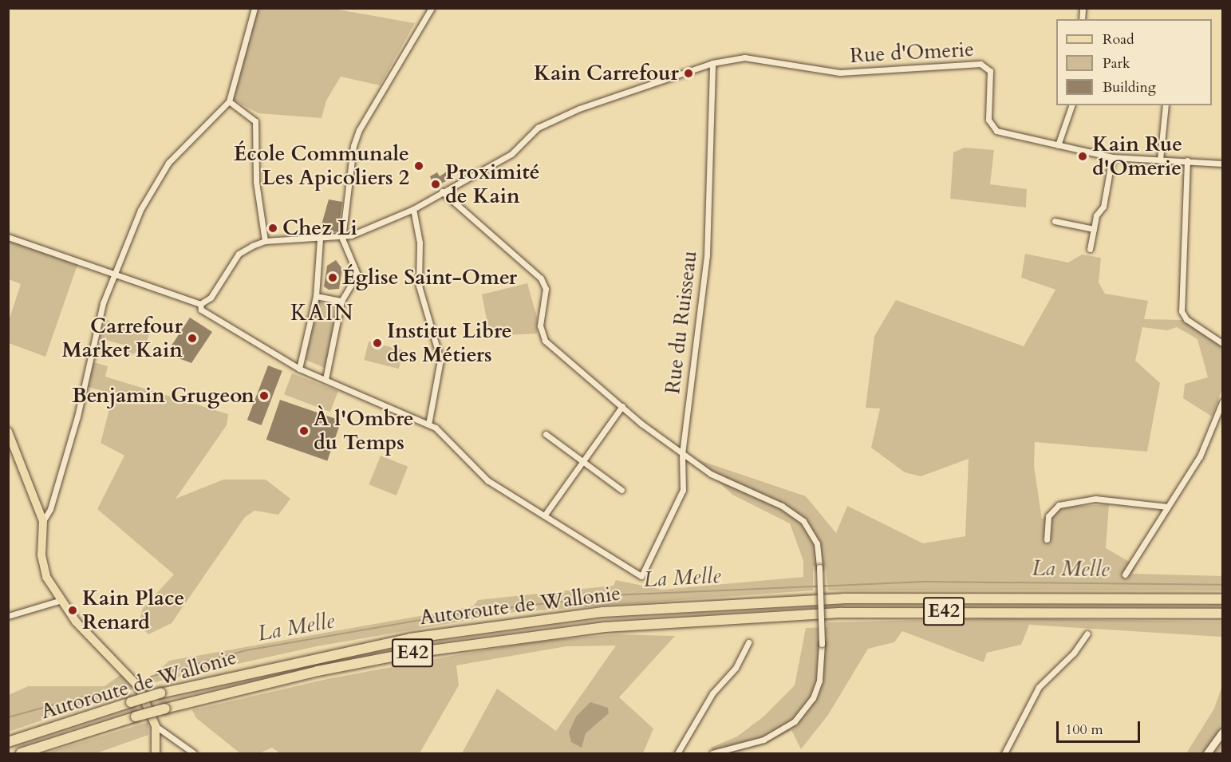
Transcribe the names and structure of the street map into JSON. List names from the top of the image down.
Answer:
{
  "streets": {
    "highway": ["Autoroute de Wallonie", "E42"],
    "street": ["Rue d'Omerie", "Rue du Ruisseau"]
  },
  "crossings": [
    ["Rue d'Omerie", "Rue du Ruisseau"]
  ],
  "districts": ["KAIN"],
  "water": ["La Melle"],
  "places": [
    "Kain Carrefour",
    "Kain Rue d'Omerie",
    "École Communale Les Apicoliers 2",
    "Proximité de Kain",
    "Chez Li",
    "Église Saint-Omer",
    "Carrefour Market Kain",
    "Institut Libre des Métiers",
    "Benjamin Grugeon",
    "À l'Ombre du Temps",
    "Kain Place Renard"
  ],
  "legend": ["Road", "Park", "Building"],
  "scale_bar": "100 m"
}
